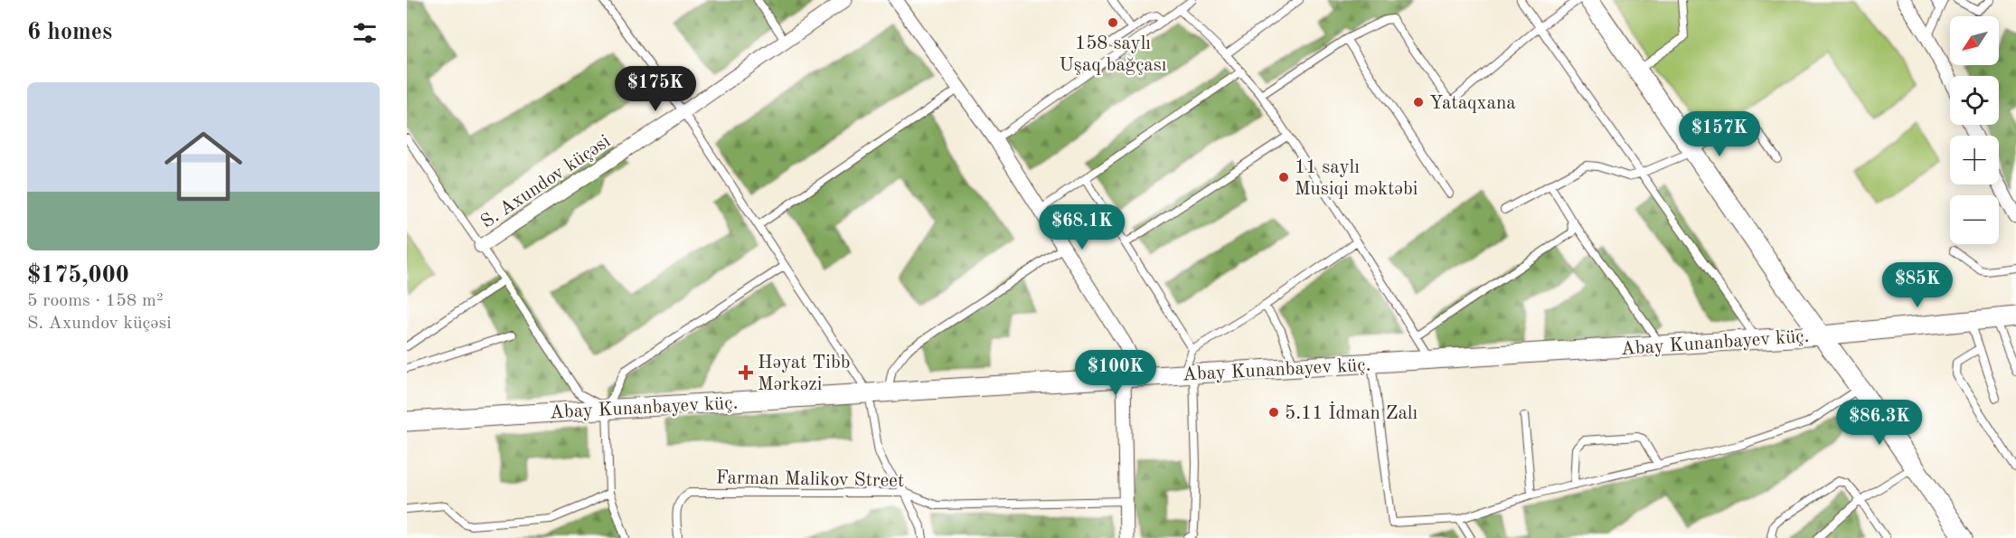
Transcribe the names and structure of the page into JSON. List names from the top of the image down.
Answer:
{
  "streets": {
    "street": ["S. Axundov küçəsi", "Abay Kunanbayev küç."],
    "lane": ["Farman Malikov Street"]
  },
  "places": {
    "other": [
      "158 saylı Uşaq bağçası",
      "Yataqxana",
      "11 saylı Musiqi məktəbi",
      "5.11 İdman Zalı"
    ],
    "health": ["Həyat Tibb Mərkəzi"]
  },
  "north": "bottom left",
  "page": {
    "heading": "6 homes",
    "map_buttons": ["+", "−"],
    "list": [
      {
        "name": "$175,000",
        "note": "5 rooms · 158 m² · S. Axundov küçəsi"
      }
    ],
    "price": [
      "$175K",
      "$157K",
      "$68.1K",
      "$85K",
      "$100K",
      "$86.3K"
    ]
  }
}
